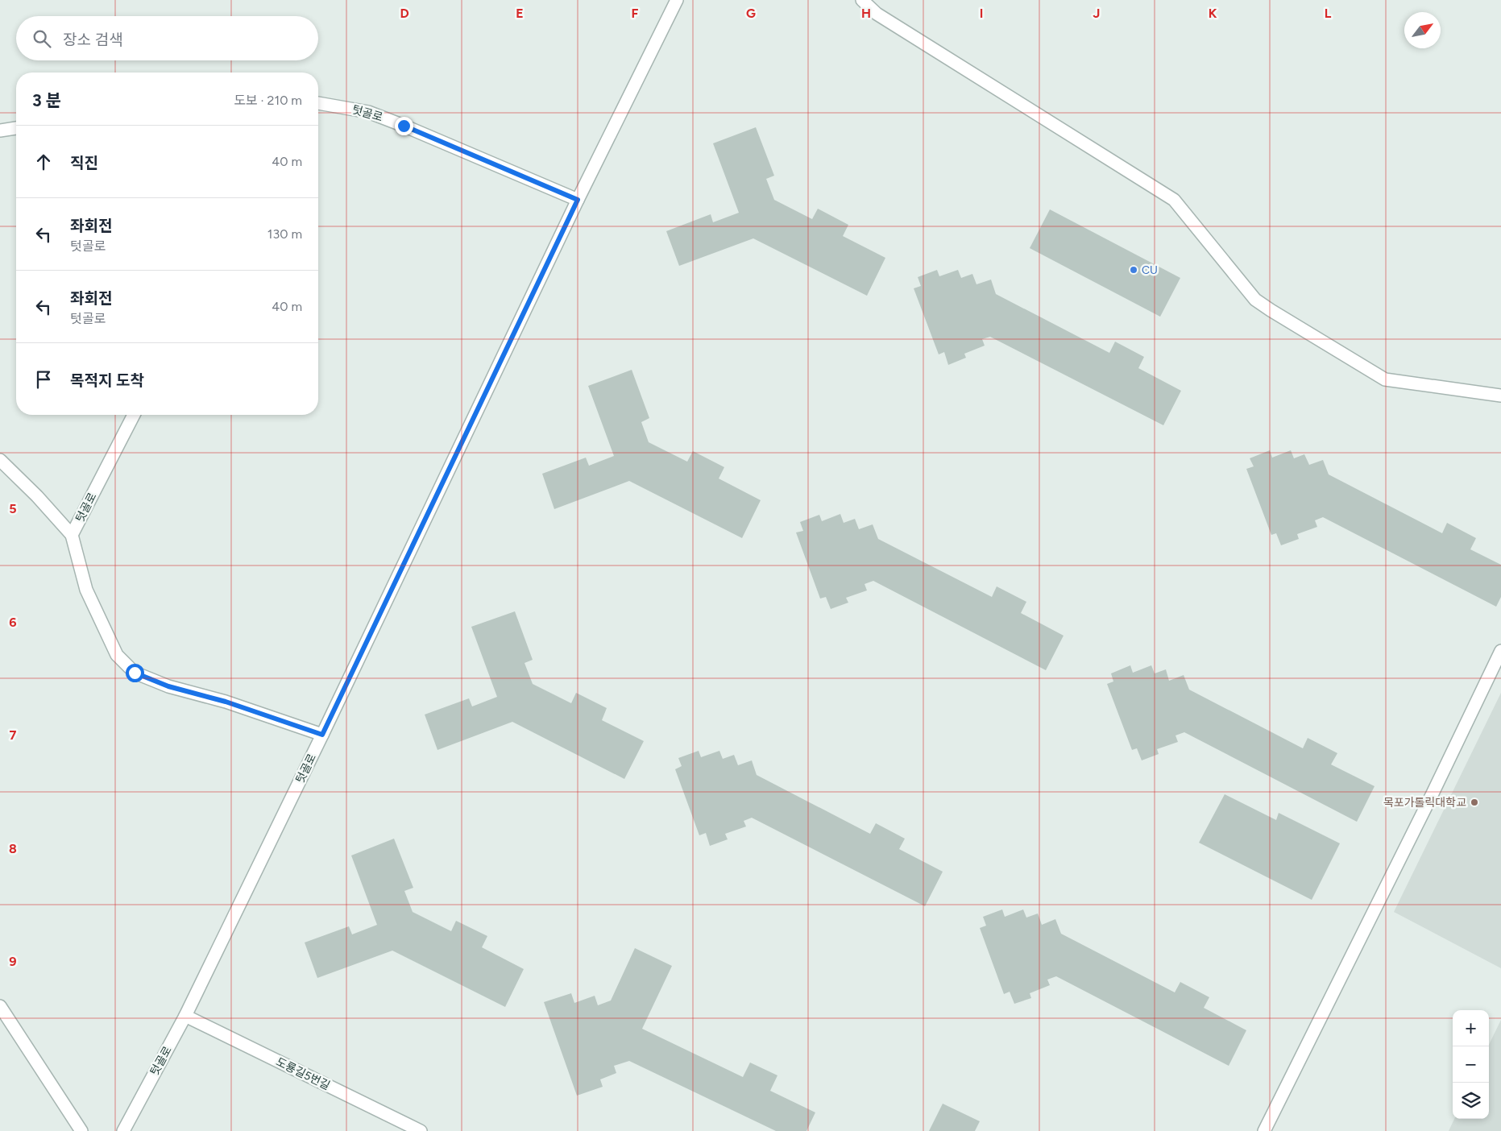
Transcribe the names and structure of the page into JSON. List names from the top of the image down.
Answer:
{
  "streets": {
    "street": ["텃골로", "도룡길5번길"]
  },
  "crossings": [
    ["텃골로", "도룡길5번길"]
  ],
  "places": ["CU", "목포가톨릭대학교"],
  "north": "top right",
  "page": {
    "search": "장소 검색",
    "heading": ["3 분", "도보 · 210 m"],
    "list": [
      ["직진", "40 m"],
      ["좌회전", "텃골로", "130 m"],
      ["좌회전", "텃골로", "40 m"],
      "목적지 도착"
    ],
    "map_buttons": ["+", "−"]
  },
  "grid": {
    "columns": [
      "D",
      "E",
      "F",
      "G",
      "H",
      "I",
      "J",
      "K",
      "L"
    ],
    "rows": [
      "5",
      "6",
      "7",
      "8",
      "9"
    ]
  }
}
